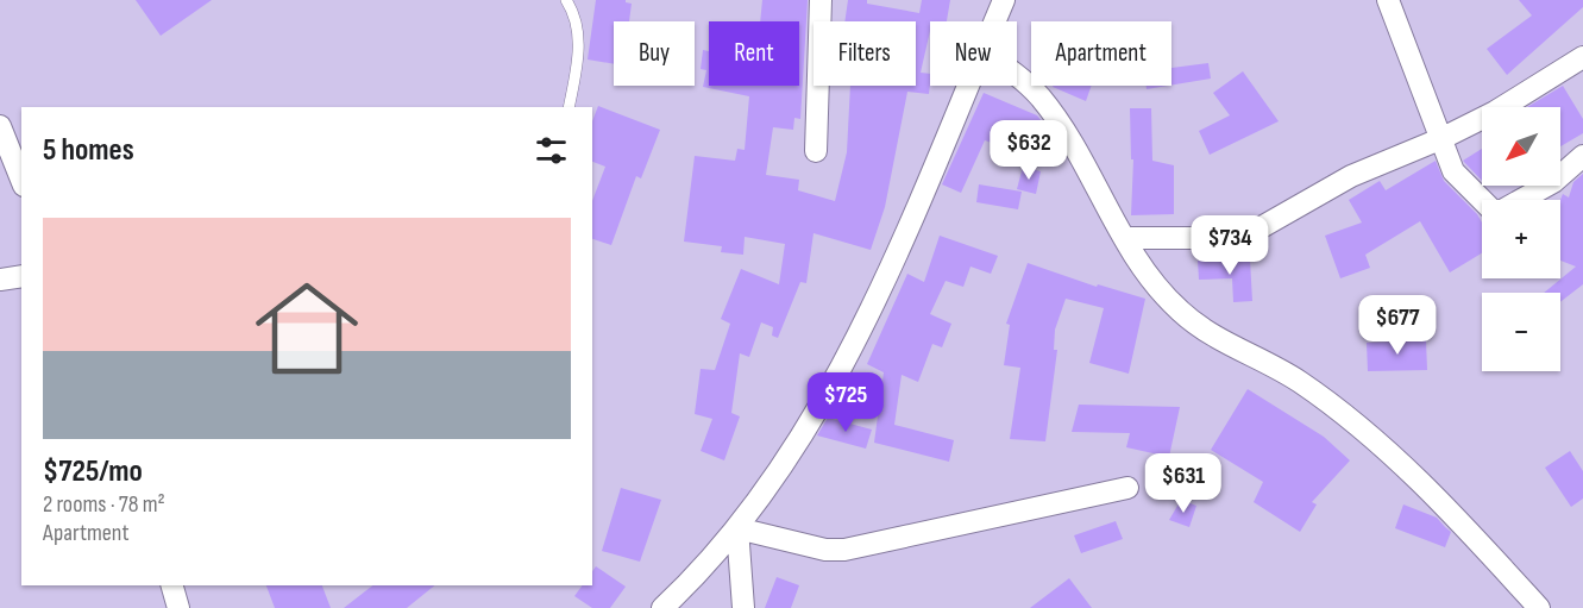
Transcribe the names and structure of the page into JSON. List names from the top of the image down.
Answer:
{
  "north": "bottom left",
  "page": {
    "chip": [
      "Buy",
      "Rent",
      "Filters",
      "New",
      "Apartment"
    ],
    "map_buttons": ["+", "−"],
    "heading": "5 homes",
    "price": [
      "$632",
      "$734",
      "$677",
      "$725",
      "$631"
    ],
    "list": [
      {
        "name": "$725/mo",
        "note": "2 rooms · 78 m² · Apartment"
      }
    ]
  }
}
